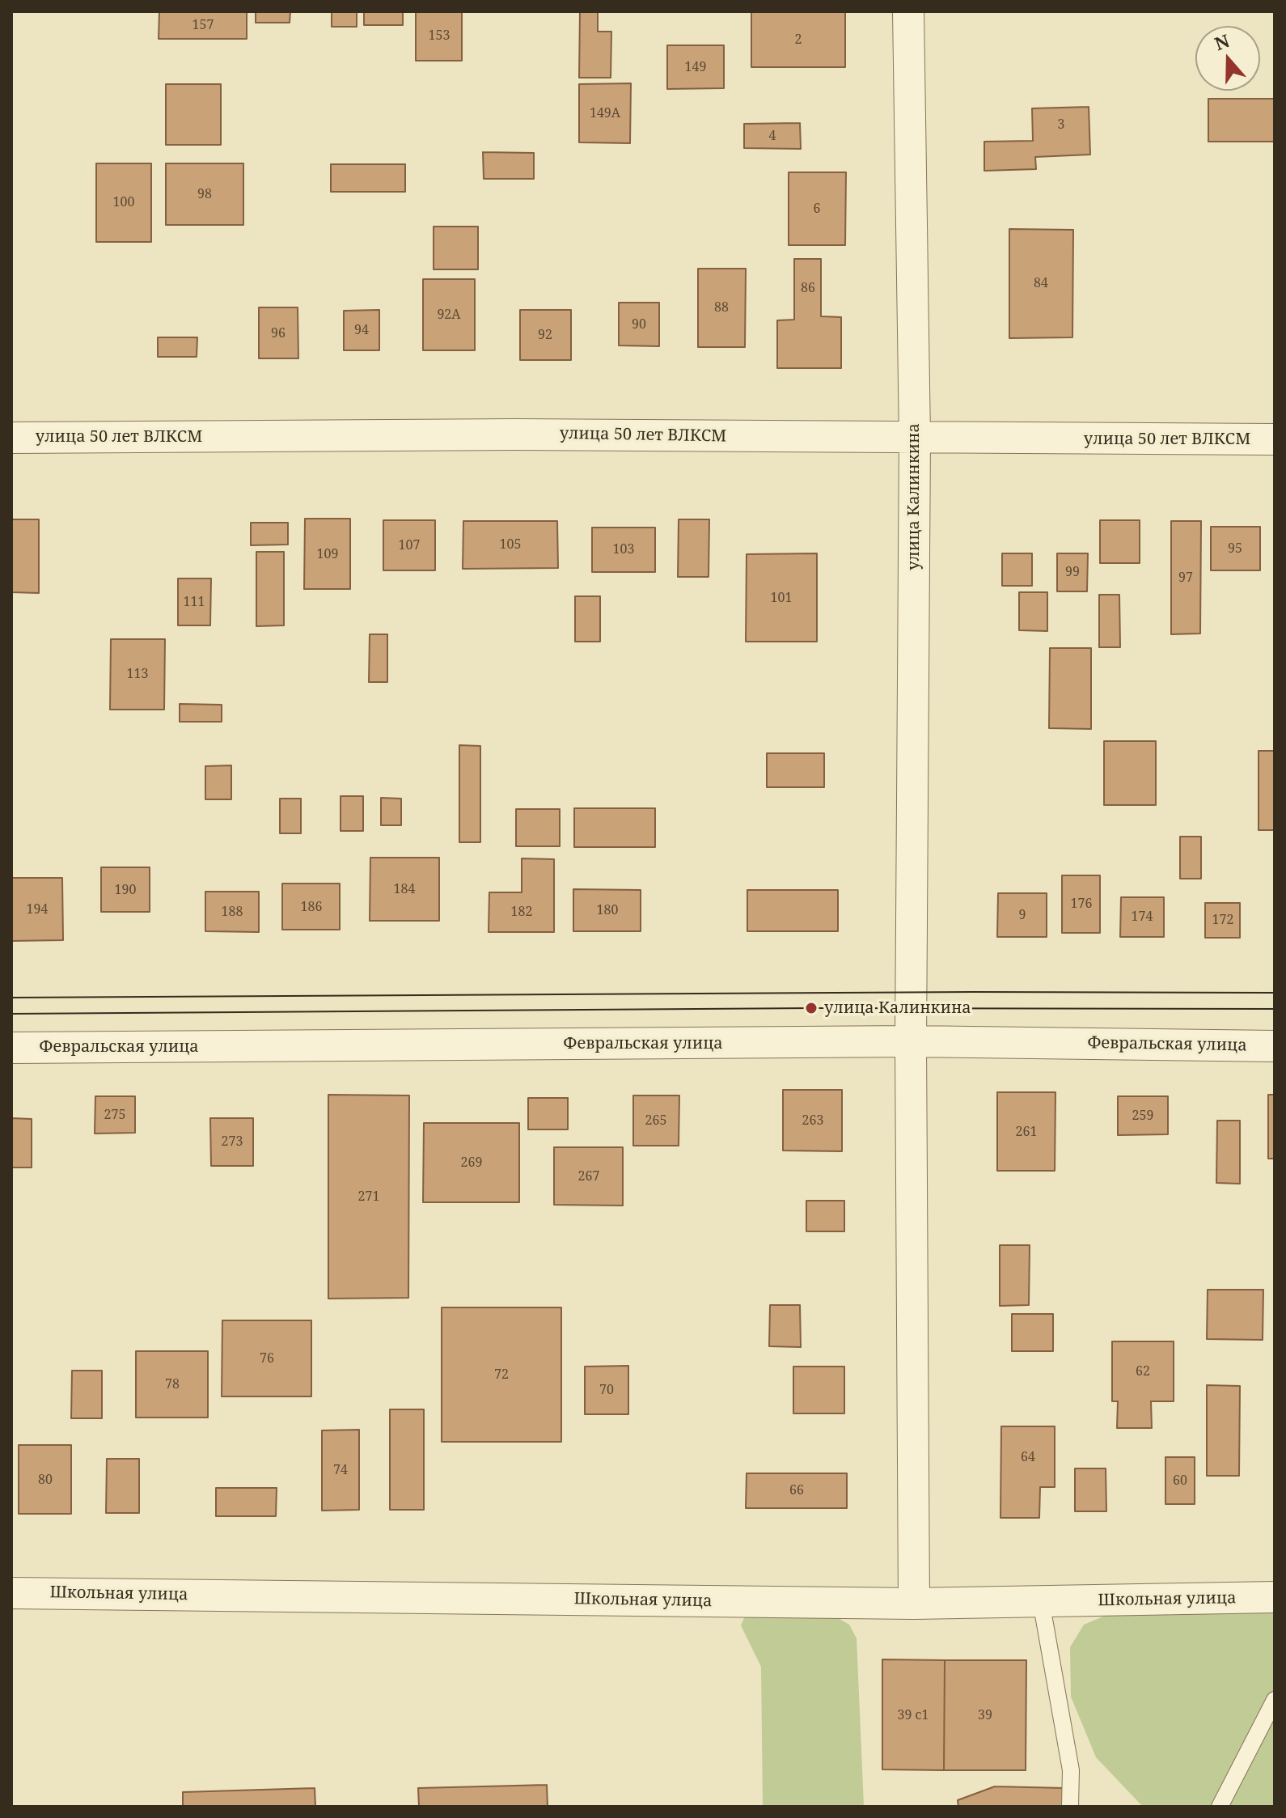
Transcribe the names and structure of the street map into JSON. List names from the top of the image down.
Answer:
{
  "streets": {
    "street": [
      "улица 50 лет ВЛКСМ",
      "улица Калинкина",
      "Февральская улица",
      "Школьная улица"
    ]
  },
  "crossings": [
    ["улица 50 лет ВЛКСМ", "улица Калинкина"],
    ["улица Калинкина", "Февральская улица"],
    ["улица Калинкина", "Школьная улица"]
  ],
  "places": ["улица Калинкина"],
  "house_numbers": [
    "157",
    "153",
    "2",
    "149",
    "149А",
    "3",
    "4",
    "98",
    "100",
    "6",
    "84",
    "86",
    "88",
    "92А",
    "90",
    "94",
    "96",
    "92",
    "105",
    "107",
    "95",
    "103",
    "109",
    "99",
    "97",
    "101",
    "111",
    "113",
    "184",
    "190",
    "176",
    "186",
    "194",
    "180",
    "188",
    "182",
    "9",
    "174",
    "172",
    "275",
    "259",
    "265",
    "263",
    "261",
    "273",
    "269",
    "267",
    "271",
    "76",
    "62",
    "72",
    "78",
    "70",
    "64",
    "74",
    "80",
    "60",
    "66",
    "39 с1",
    "39"
  ],
  "north": "top"
}
